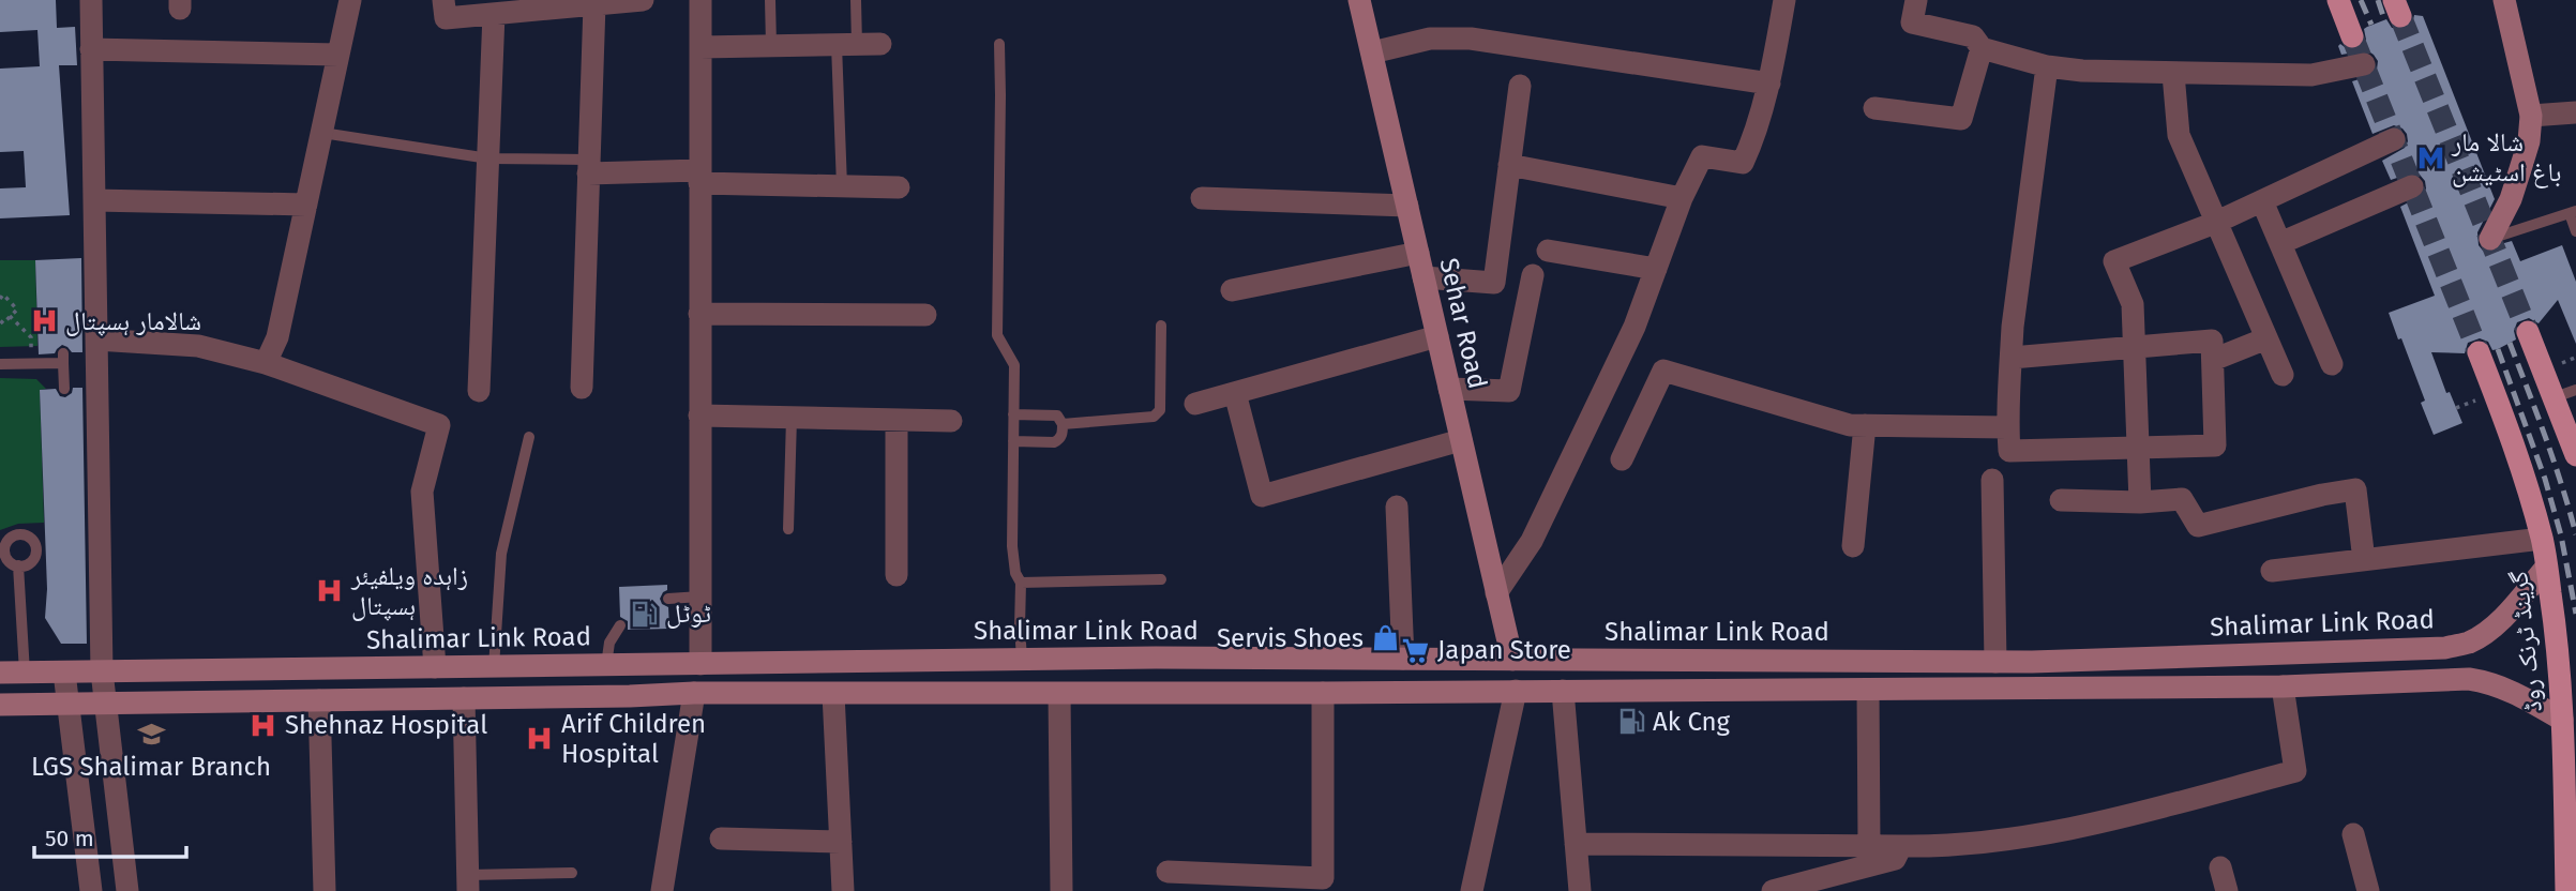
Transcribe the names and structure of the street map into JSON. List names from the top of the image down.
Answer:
{
  "streets": {
    "main road": ["Sehar Road", "Shalimar Link Road", "گرینڈ ٹرنک روڈ"]
  },
  "crossings": [
    ["Sehar Road", "Shalimar Link Road"],
    ["Shalimar Link Road", "گرینڈ ٹرنک روڈ"]
  ],
  "places": {
    "metro station": ["شالا مار باغ اسٹیشن"],
    "hospital": [
      "شالامار ہسپتال",
      "زاہدہ ویلفیئر ہسپتال",
      "Shehnaz Hospital",
      "Arif Children Hospital"
    ],
    "fuel station": ["ٹوٹل", "Ak Cng"],
    "shop": ["Servis Shoes"],
    "supermarket": ["Japan Store"],
    "school or university": ["LGS Shalimar Branch"]
  },
  "scale_bar": "50 m"
}
